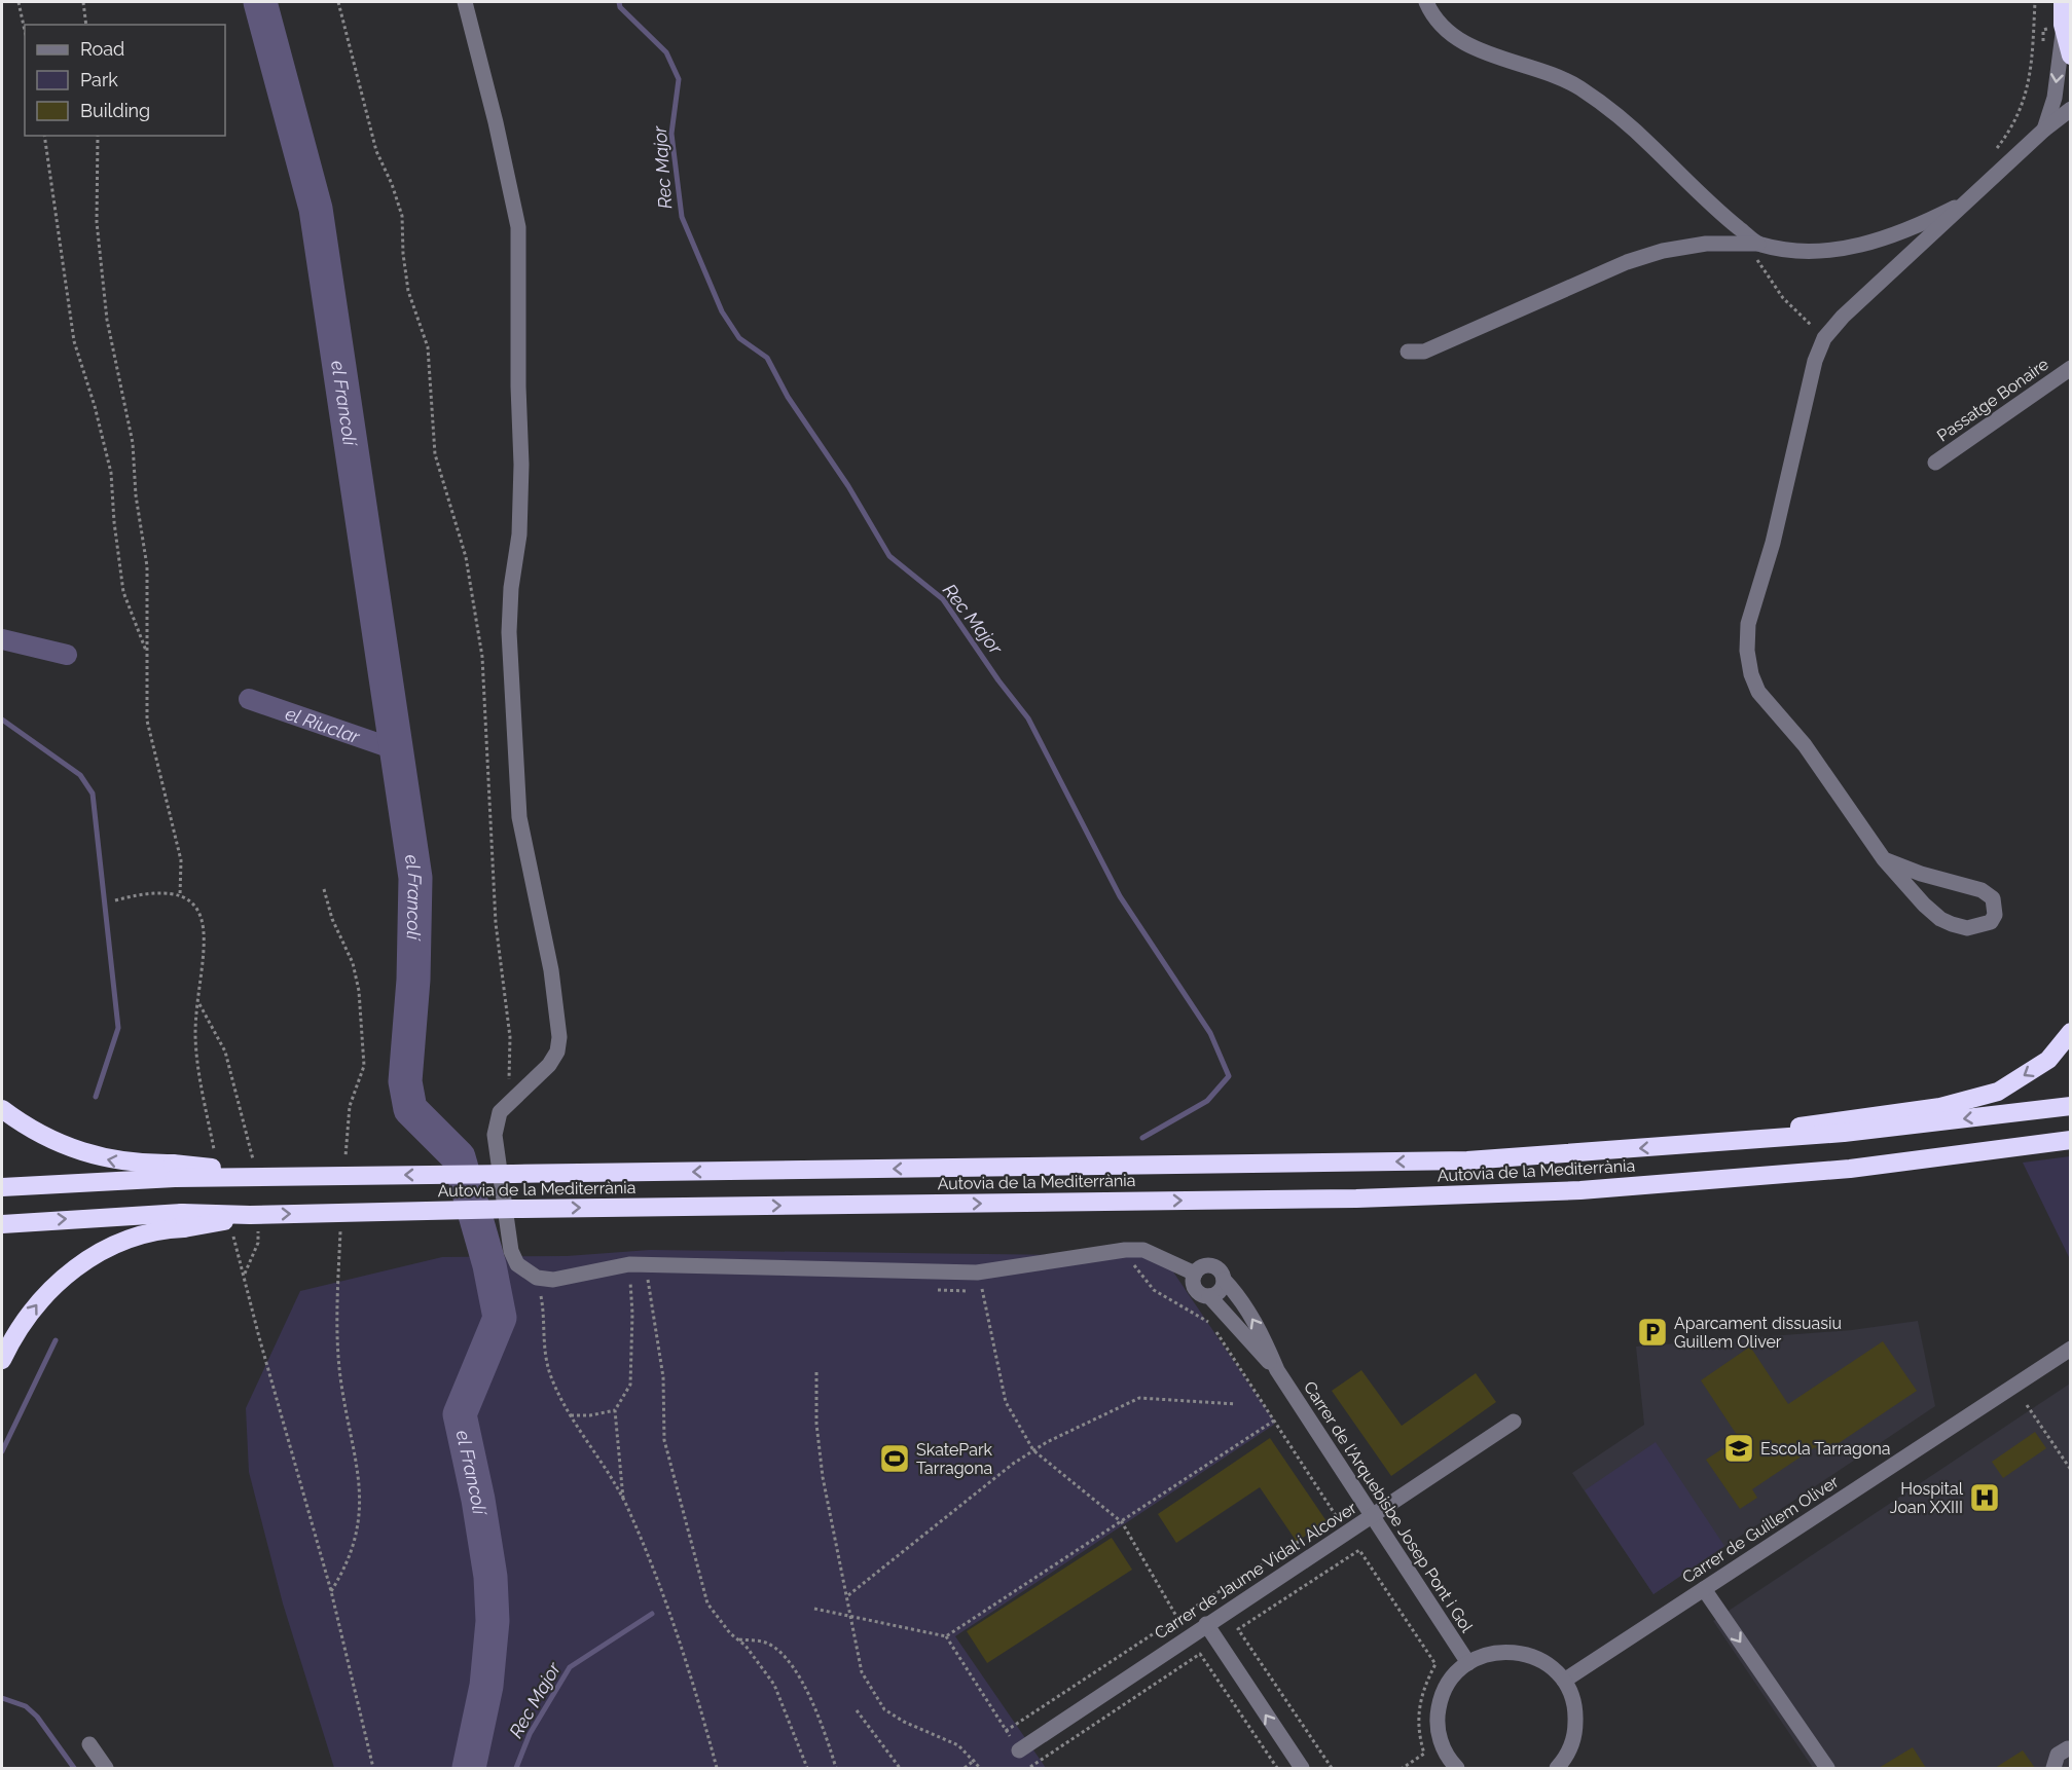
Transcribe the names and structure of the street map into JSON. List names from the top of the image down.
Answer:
{
  "streets": {
    "highway": ["Autovia de la Mediterrània"],
    "street": [
      "Passatge Bonaire",
      "Carrer de l'Arquebisbe Josep Pont i Gol",
      "Carrer de Guillem Oliver",
      "Carrer de Jaume Vidal i Alcover"
    ]
  },
  "crossings": [
    ["Carrer de l'Arquebisbe Josep Pont i Gol", "Carrer de Jaume Vidal i Alcover"]
  ],
  "water": ["Rec Major", "el Francolí", "el Riuclar"],
  "places": {
    "parking": ["Aparcament dissuasiu Guillem Oliver"],
    "school or university": ["Escola Tarragona"],
    "sports": ["SkatePark Tarragona"],
    "hospital": ["Hospital Joan XXIII"]
  },
  "legend": ["Road", "Park", "Building"]
}
